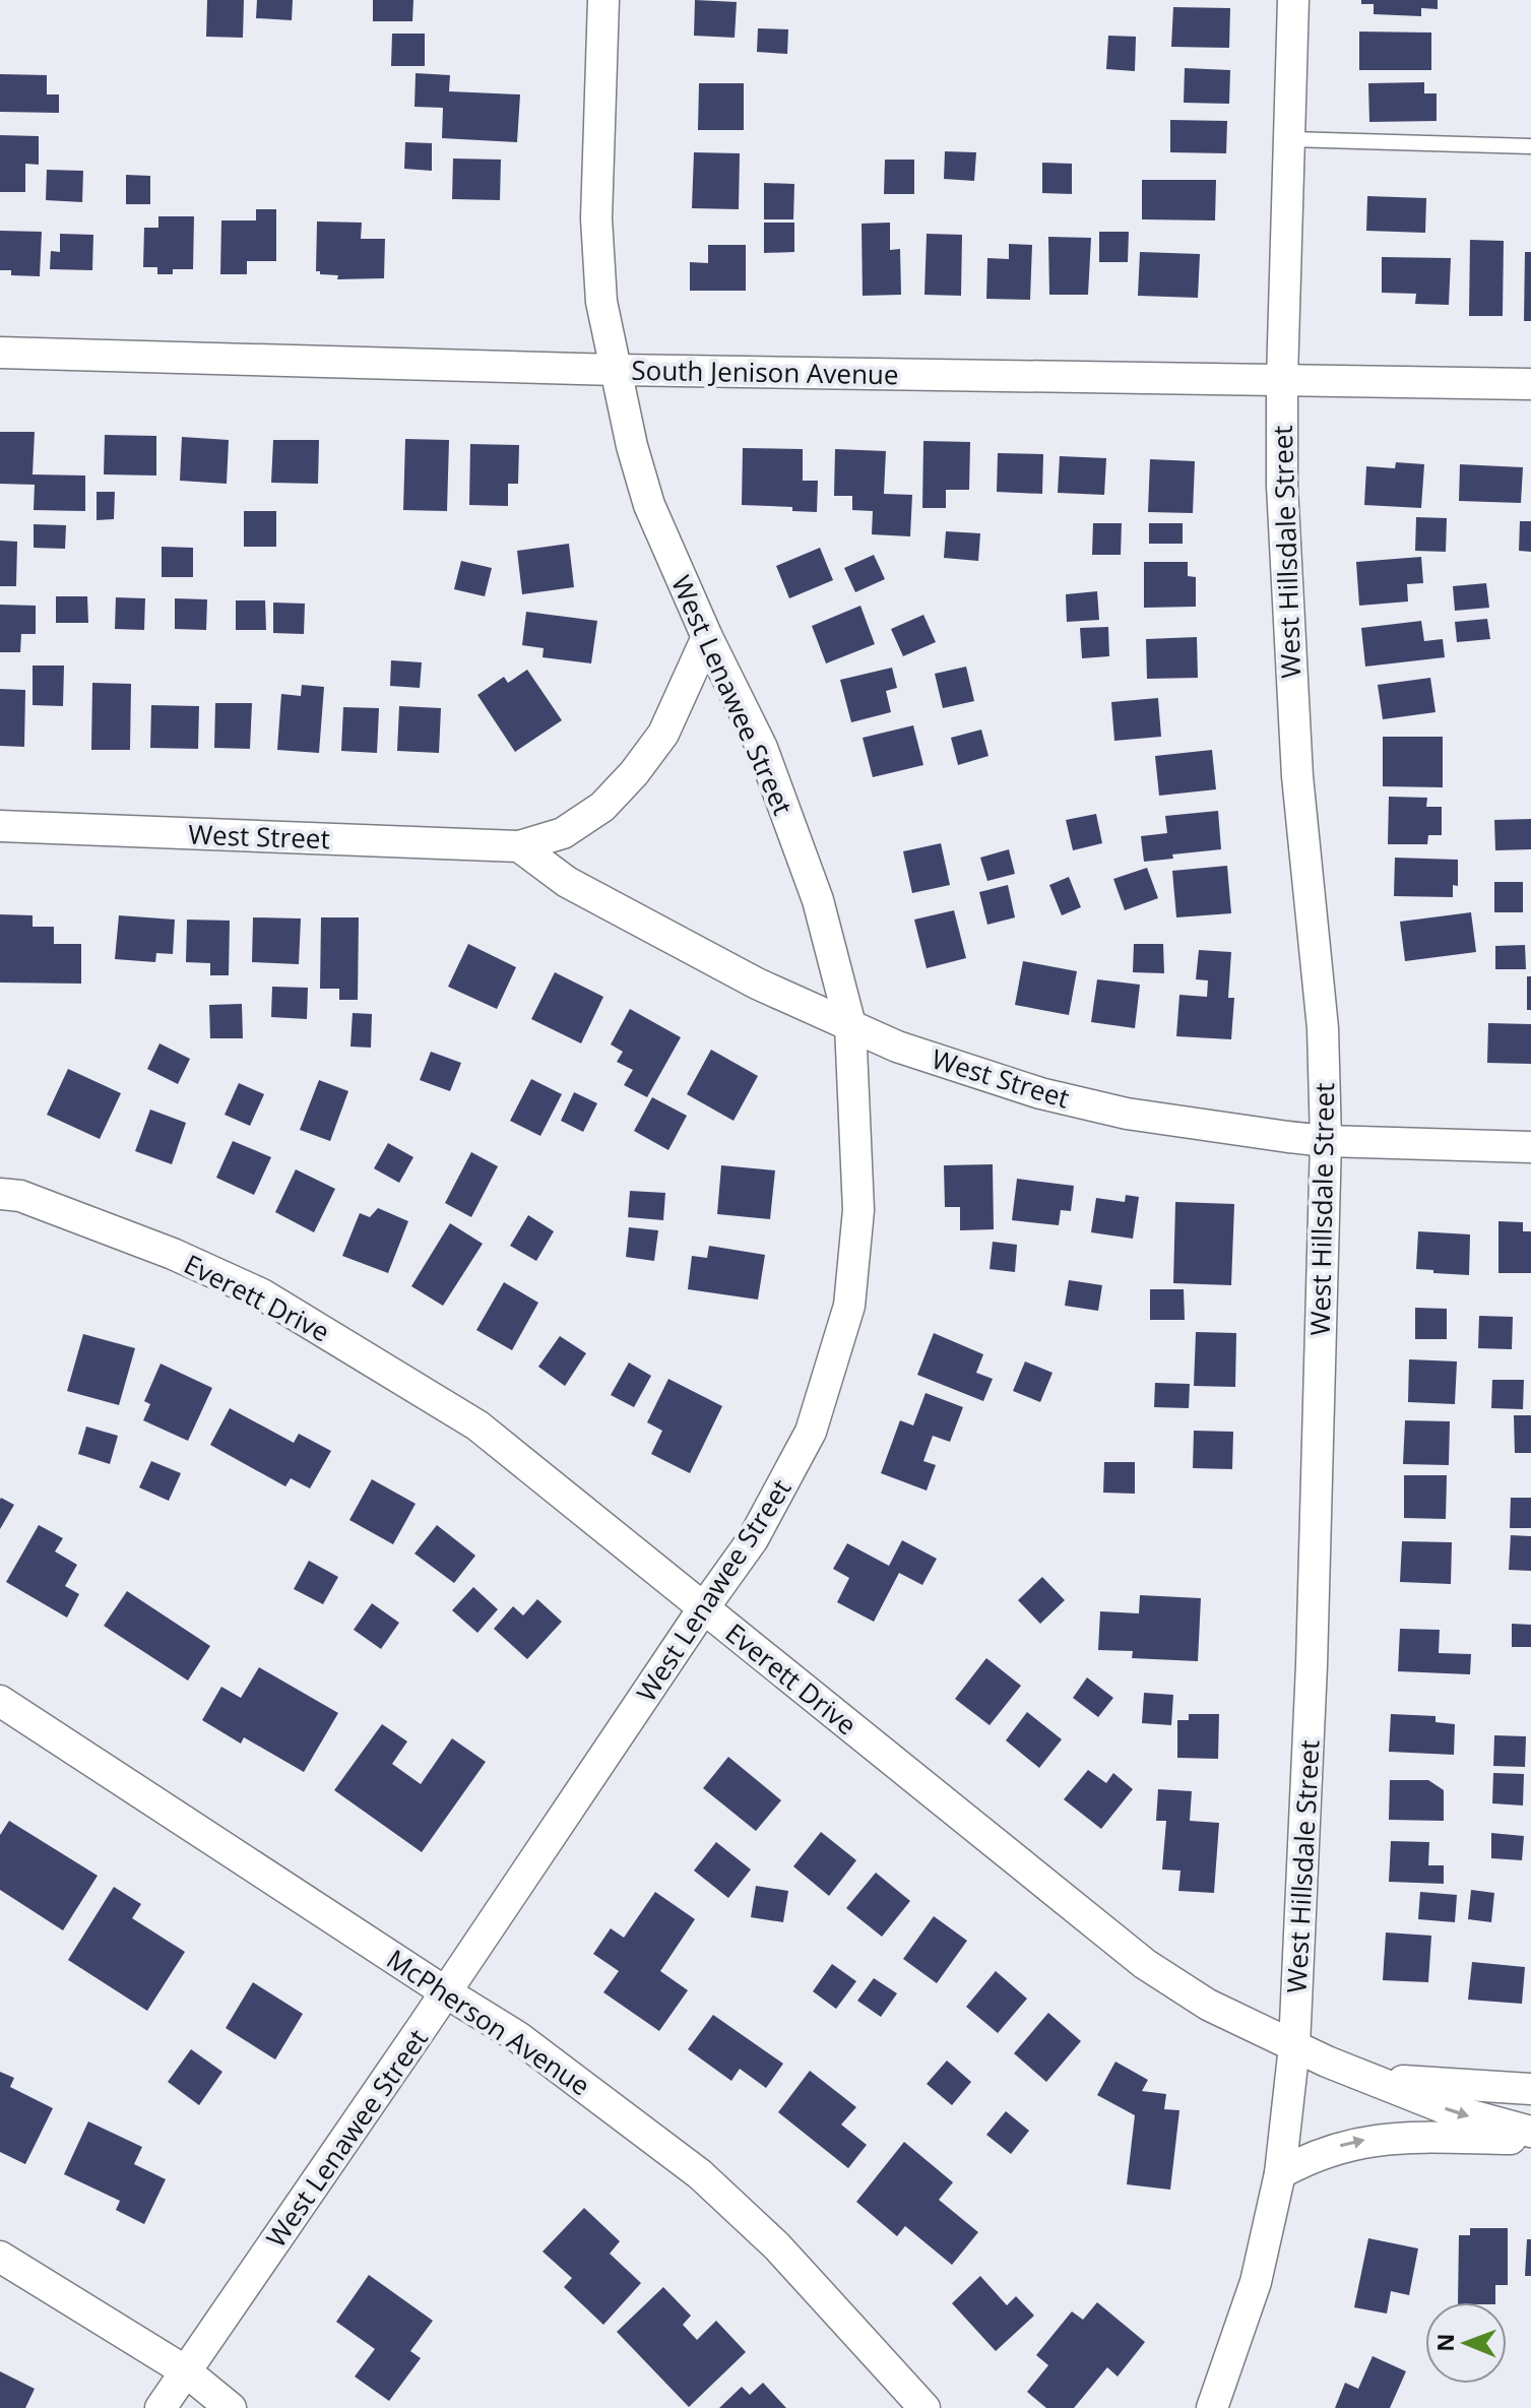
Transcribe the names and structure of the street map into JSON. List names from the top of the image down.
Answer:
{
  "streets": {
    "street": [
      "South Jenison Avenue",
      "West Hillsdale Street",
      "West Lenawee Street",
      "West Street",
      "Everett Drive",
      "McPherson Avenue"
    ]
  },
  "crossings": [
    ["South Jenison Avenue", "West Hillsdale Street"],
    ["South Jenison Avenue", "West Lenawee Street"],
    ["West Hillsdale Street", "West Street"],
    ["West Hillsdale Street", "Everett Drive"],
    ["West Lenawee Street", "West Street"],
    ["West Lenawee Street", "Everett Drive"],
    ["West Lenawee Street", "McPherson Avenue"]
  ],
  "north": "left"
}
